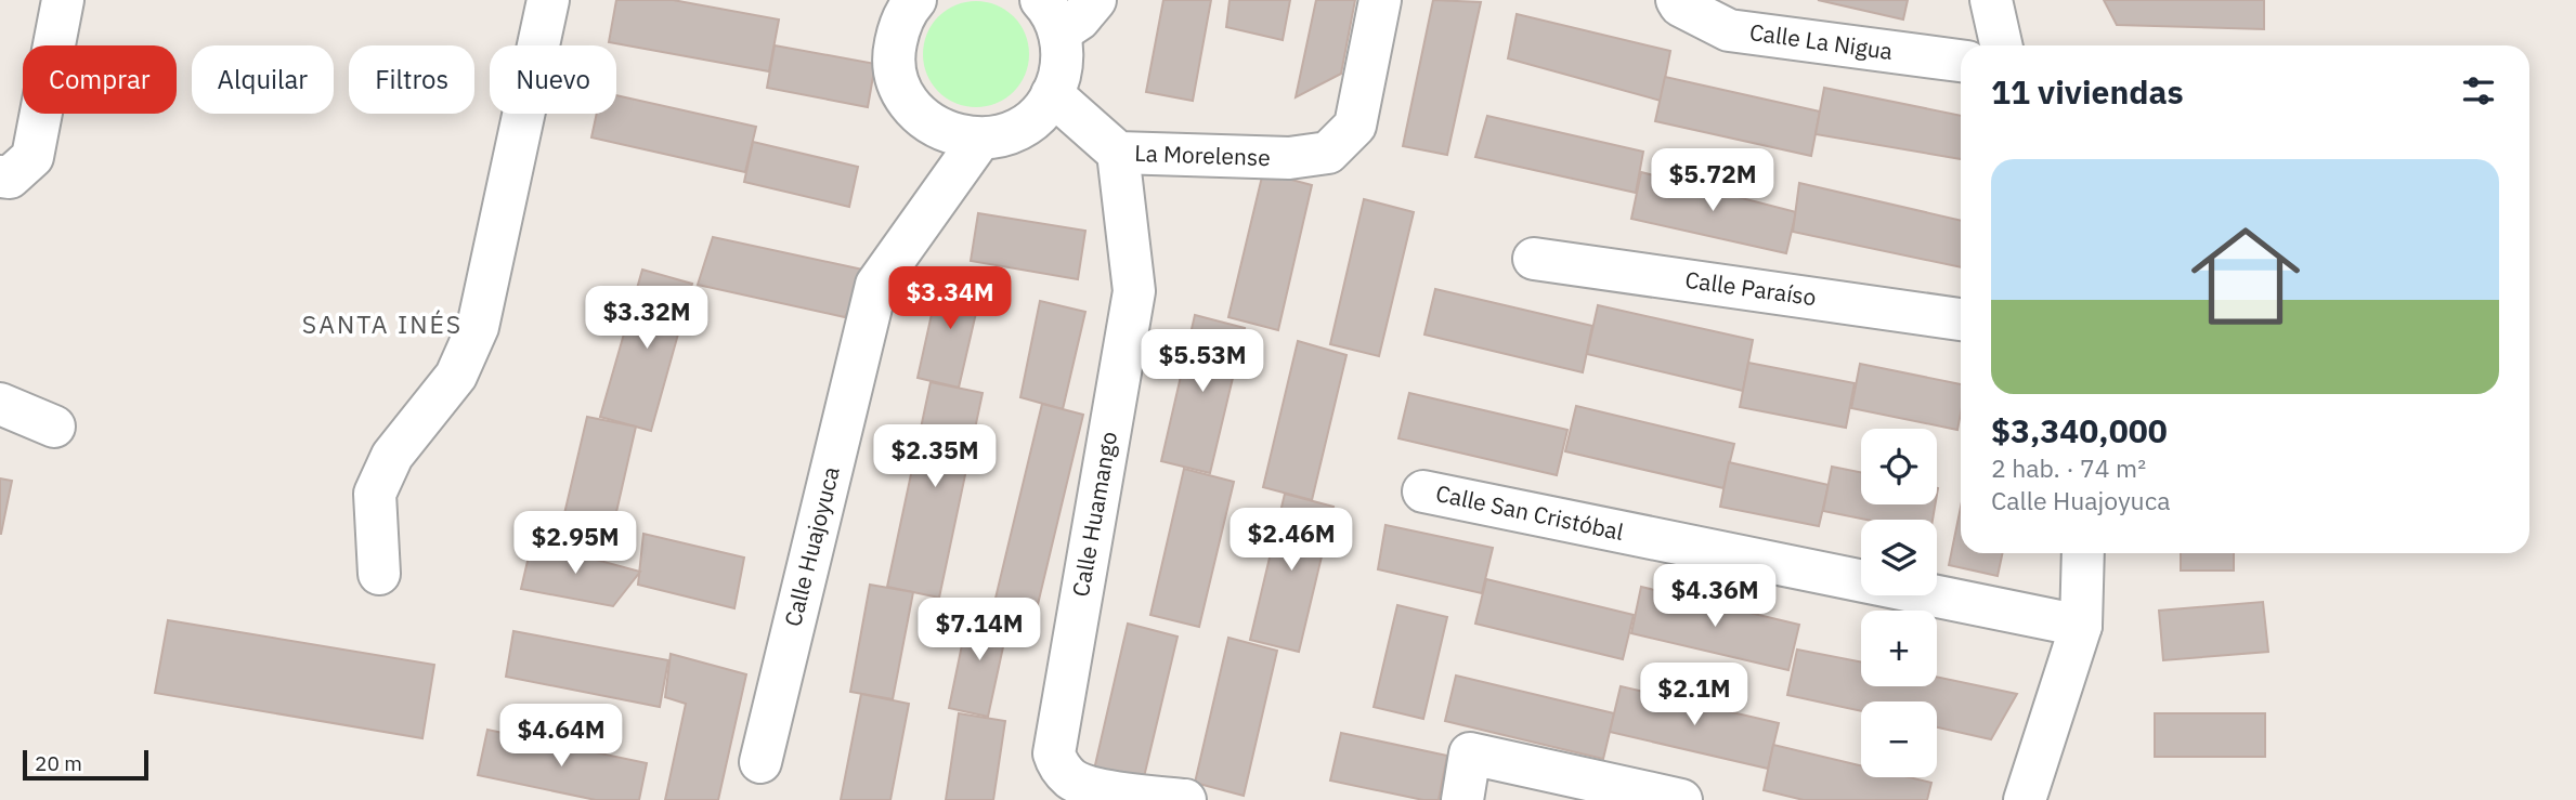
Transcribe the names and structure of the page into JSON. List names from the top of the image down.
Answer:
{
  "streets": {
    "street": [
      "Calle La Nigua",
      "La Morelense",
      "Calle Paraíso",
      "Calle San Cristóbal",
      "Calle Huamango",
      "Calle Huajoyuca"
    ]
  },
  "crossings": [
    ["La Morelense", "Calle Huamango"]
  ],
  "districts": ["SANTA INÉS"],
  "scale_bar": "20 m",
  "page": {
    "chip": [
      "Comprar",
      "Alquilar",
      "Filtros",
      "Nuevo"
    ],
    "heading": "11 viviendas",
    "list": [
      {
        "name": "$3,340,000",
        "note": "2 hab. · 74 m² · Calle Huajoyuca"
      }
    ],
    "price": [
      "$5.72M",
      "$3.34M",
      "$3.32M",
      "$5.53M",
      "$2.35M",
      "$2.46M",
      "$2.95M",
      "$4.36M",
      "$7.14M",
      "$2.1M",
      "$4.64M"
    ],
    "map_buttons": ["+", "−"],
    "scale": "20 m"
  }
}
